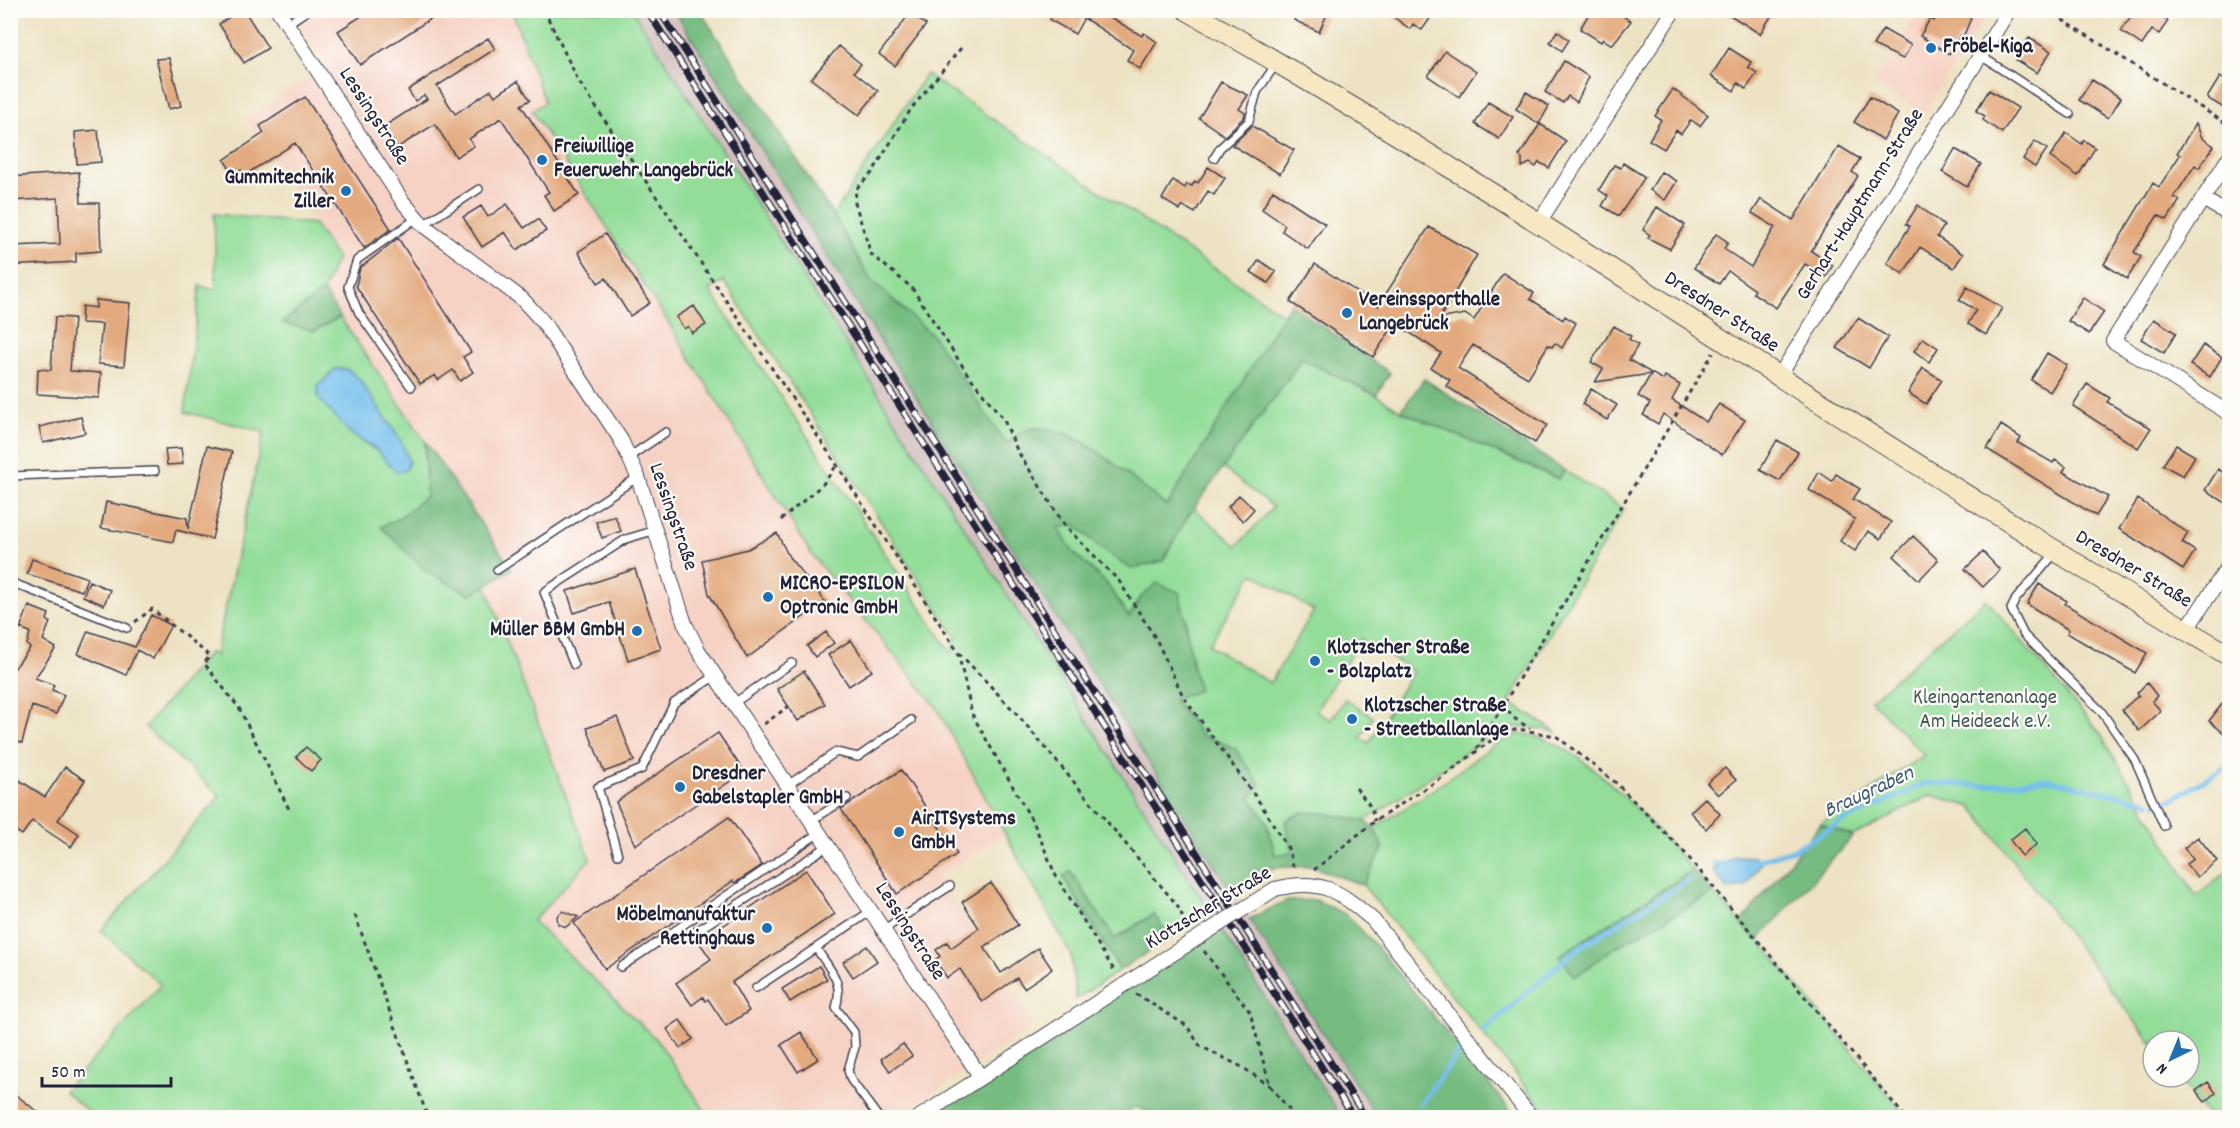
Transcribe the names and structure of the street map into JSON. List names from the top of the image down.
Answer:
{
  "streets": {
    "main road": ["Dresdner Straße"],
    "street": ["Lessingstraße", "Gerhart-Hauptmann-Straße", "Klotzscher Straße"]
  },
  "crossings": [
    ["Lessingstraße", "Klotzscher Straße"],
    ["Gerhart-Hauptmann-Straße", "Dresdner Straße"]
  ],
  "water": ["Braugraben"],
  "parks": ["Kleingartenanlage Am Heideeck e.V."],
  "places": [
    "Fröbel-Kiga",
    "Freiwillige Feuerwehr Langebrück",
    "Gummitechnik Ziller",
    "Vereinssporthalle Langebrück",
    "MICRO-EPSILON Optronic GmbH",
    "Müller BBM GmbH",
    "Klotzscher Straße - Bolzplatz",
    "Klotzscher Straße - Streetballanlage",
    "Dresdner Gabelstapler GmbH",
    "AirITSystems GmbH",
    "Möbelmanufaktur Rettinghaus"
  ],
  "scale_bar": "50 m",
  "north": "bottom left"
}
